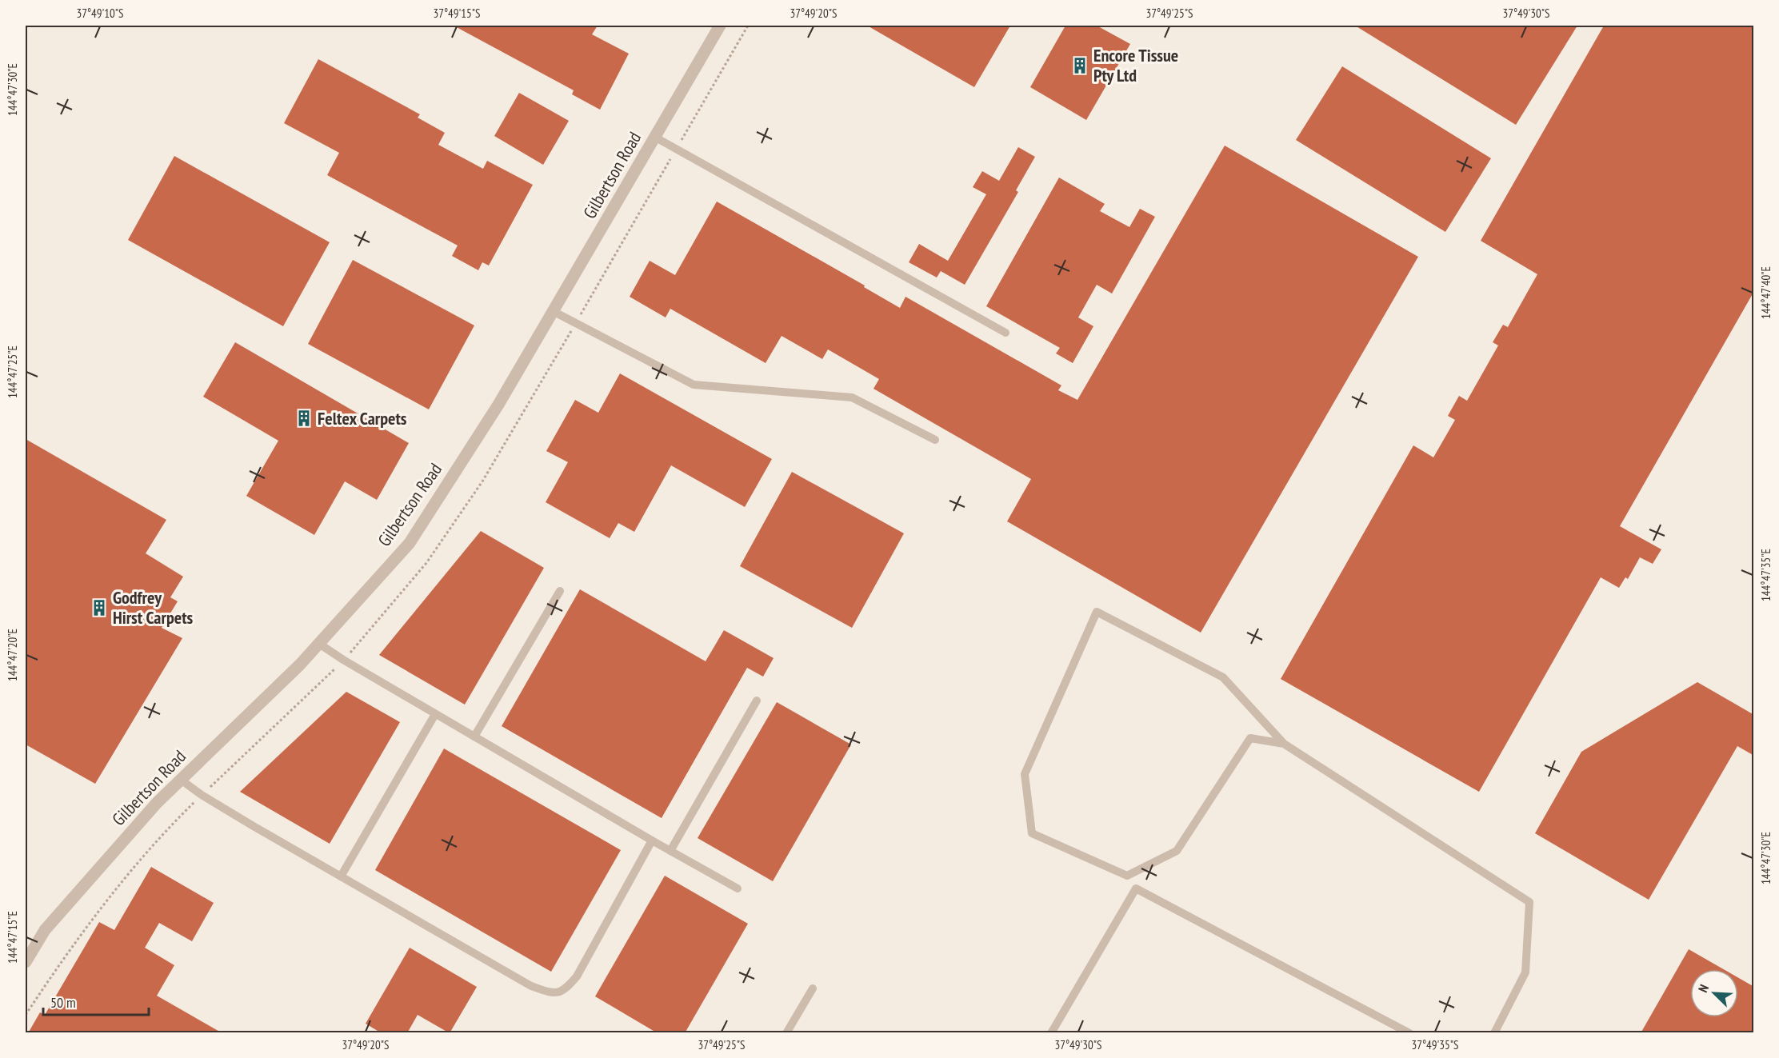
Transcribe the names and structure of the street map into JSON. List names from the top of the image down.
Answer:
{
  "streets": {
    "street": ["Gilbertson Road"]
  },
  "places": {
    "building": ["Encore Tissue Pty Ltd", "Feltex Carpets", "Godfrey Hirst Carpets"]
  },
  "scale_bar": "50 m",
  "north": "top left",
  "coordinates": [
    "37°49'10\"S",
    "37°49'15\"S",
    "37°49'20\"S",
    "37°49'25\"S",
    "37°49'30\"S",
    "144°47'30\"E",
    "144°47'40\"E",
    "144°47'25\"E",
    "144°47'35\"E",
    "144°47'20\"E",
    "144°47'15\"E",
    "37°49'35\"S"
  ]
}
